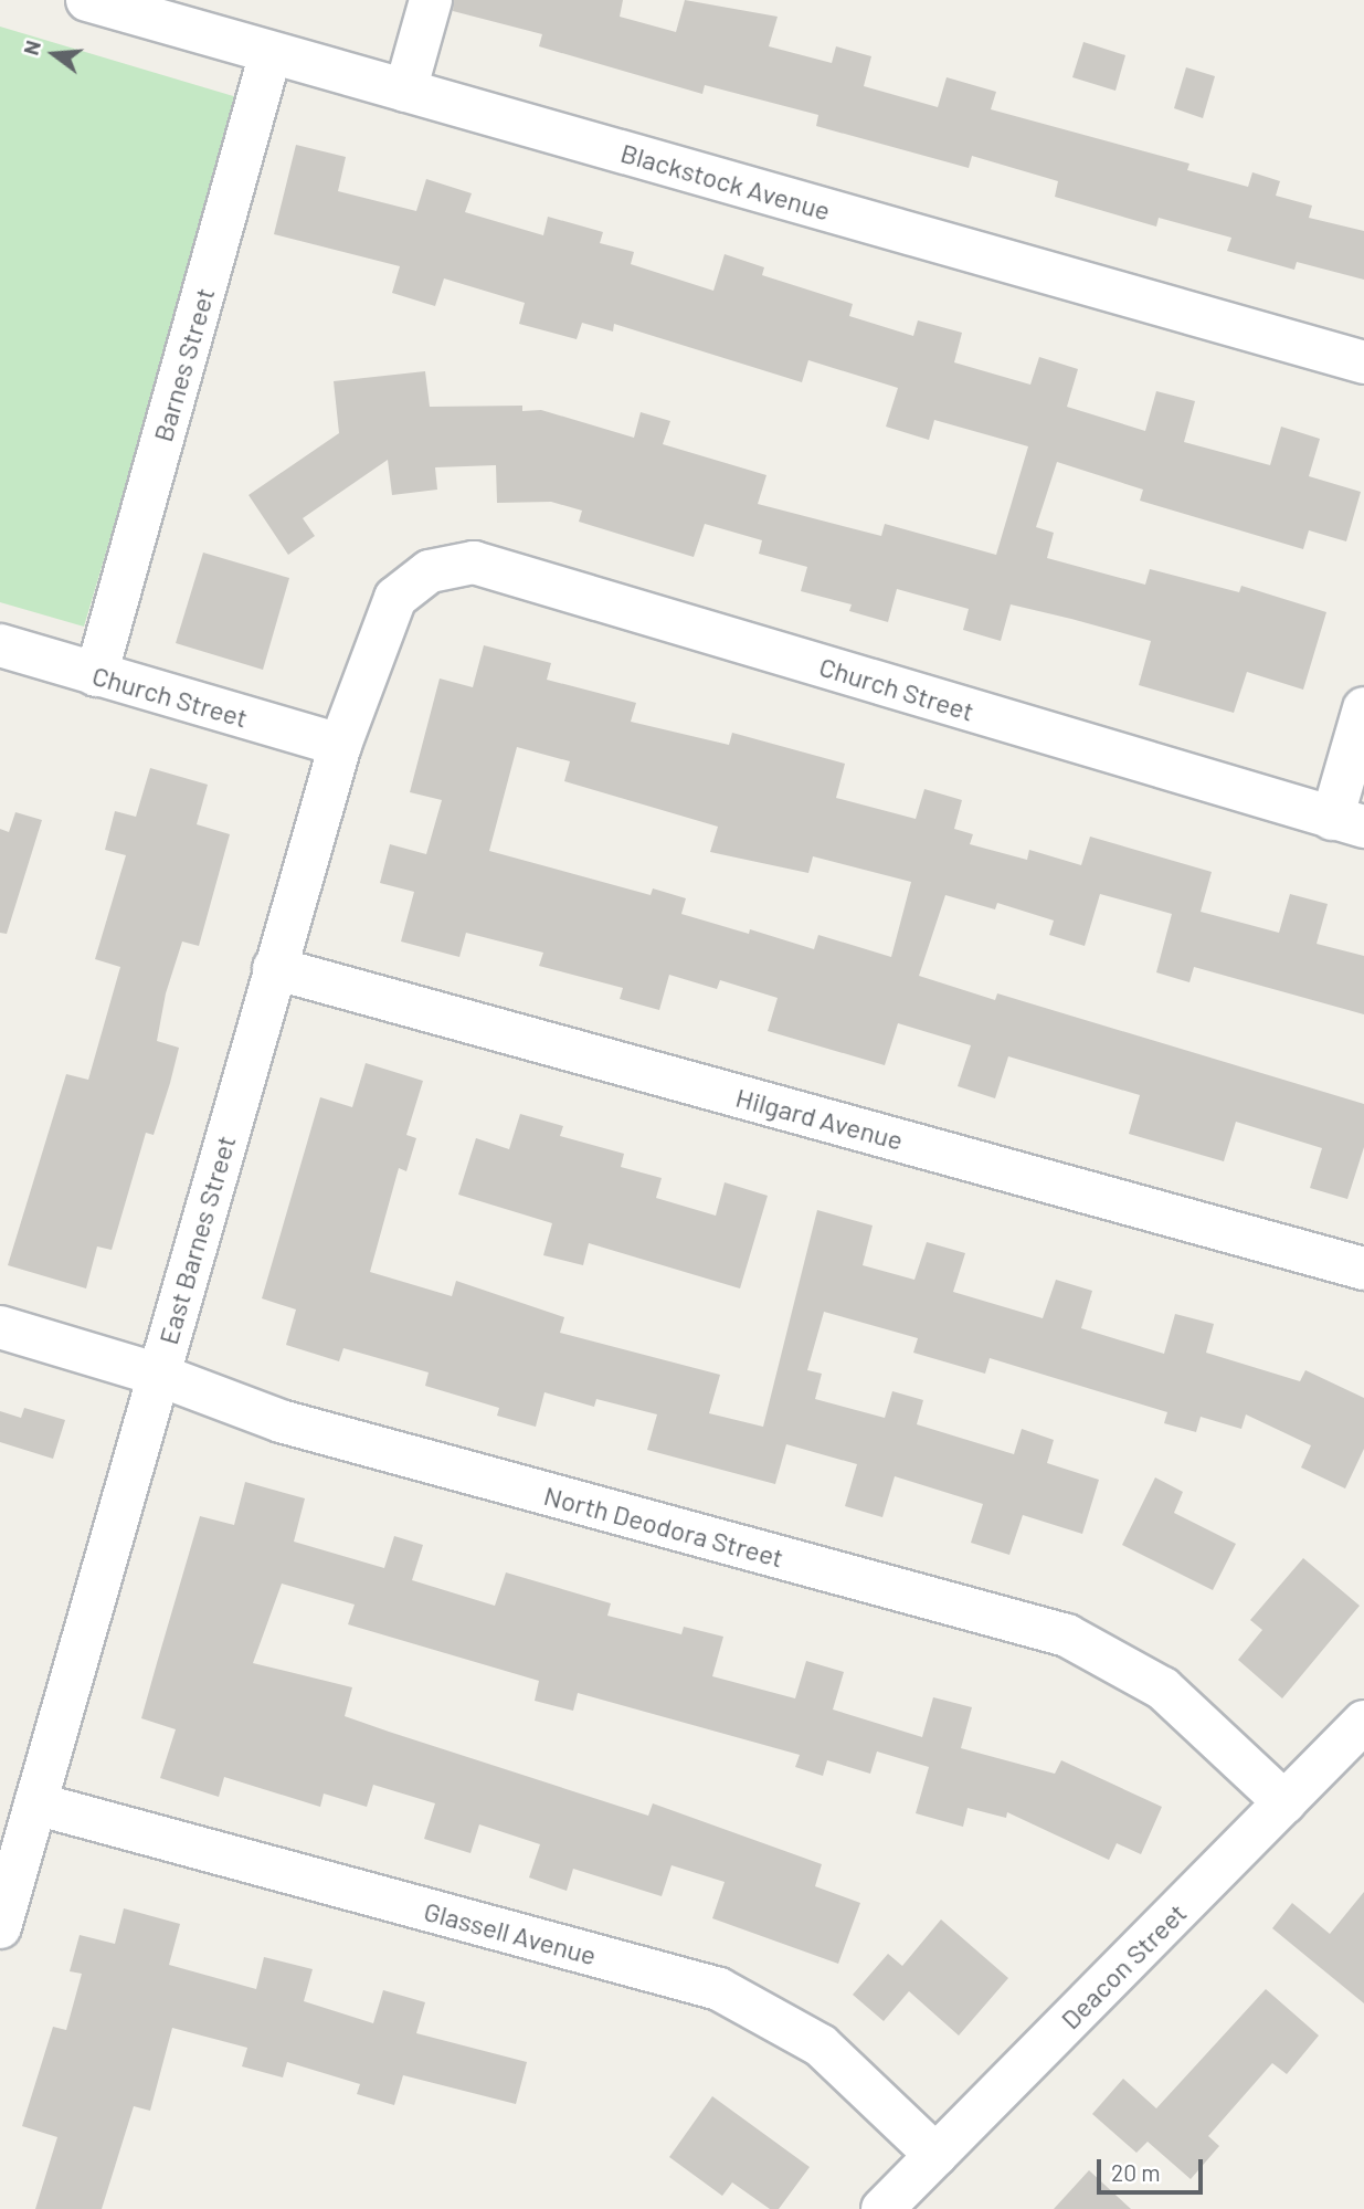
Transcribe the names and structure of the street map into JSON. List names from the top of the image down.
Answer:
{
  "streets": {
    "street": [
      "Blackstock Avenue",
      "Barnes Street",
      "Church Street",
      "Hilgard Avenue",
      "East Barnes Street",
      "North Deodora Street",
      "Glassell Avenue",
      "Deacon Street"
    ]
  },
  "crossings": [
    ["Blackstock Avenue", "Barnes Street"],
    ["Barnes Street", "Church Street"],
    ["Church Street", "East Barnes Street"],
    ["Hilgard Avenue", "East Barnes Street"],
    ["East Barnes Street", "North Deodora Street"],
    ["East Barnes Street", "Glassell Avenue"],
    ["North Deodora Street", "Deacon Street"],
    ["Glassell Avenue", "Deacon Street"]
  ],
  "scale_bar": "20 m",
  "north": "left"
}
